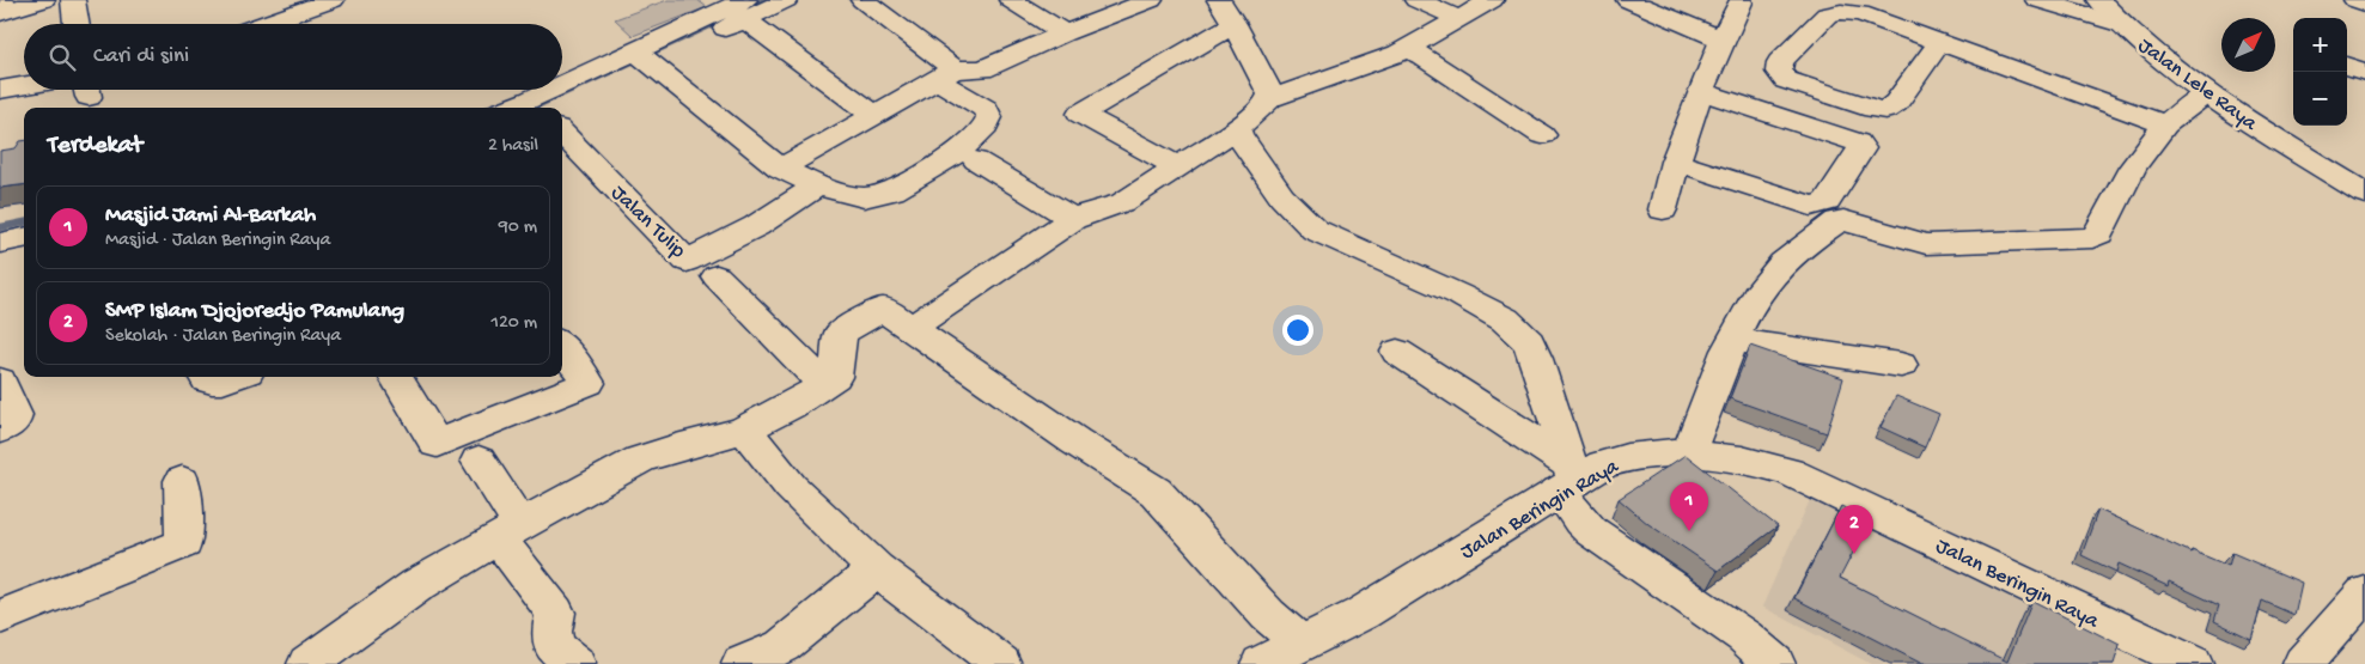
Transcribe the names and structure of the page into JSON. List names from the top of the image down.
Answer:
{
  "streets": {
    "street": ["Jalan Lele Raya", "Jalan Tulip", "Jalan Beringin Raya"]
  },
  "north": "top right",
  "page": {
    "map_buttons": ["+", "−"],
    "search": "Cari di sini",
    "heading": ["Terdekat", "2 hasil"],
    "list": [
      {
        "mark": "1",
        "name": "Masjid Jami Al-Barkah",
        "note": "Masjid · Jalan Beringin Raya",
        "value": "90 m"
      },
      {
        "mark": "2",
        "name": "SMP Islam Djojoredjo Pamulang",
        "note": "Sekolah · Jalan Beringin Raya",
        "value": "120 m"
      }
    ],
    "pins": ["1", "2"]
  }
}
